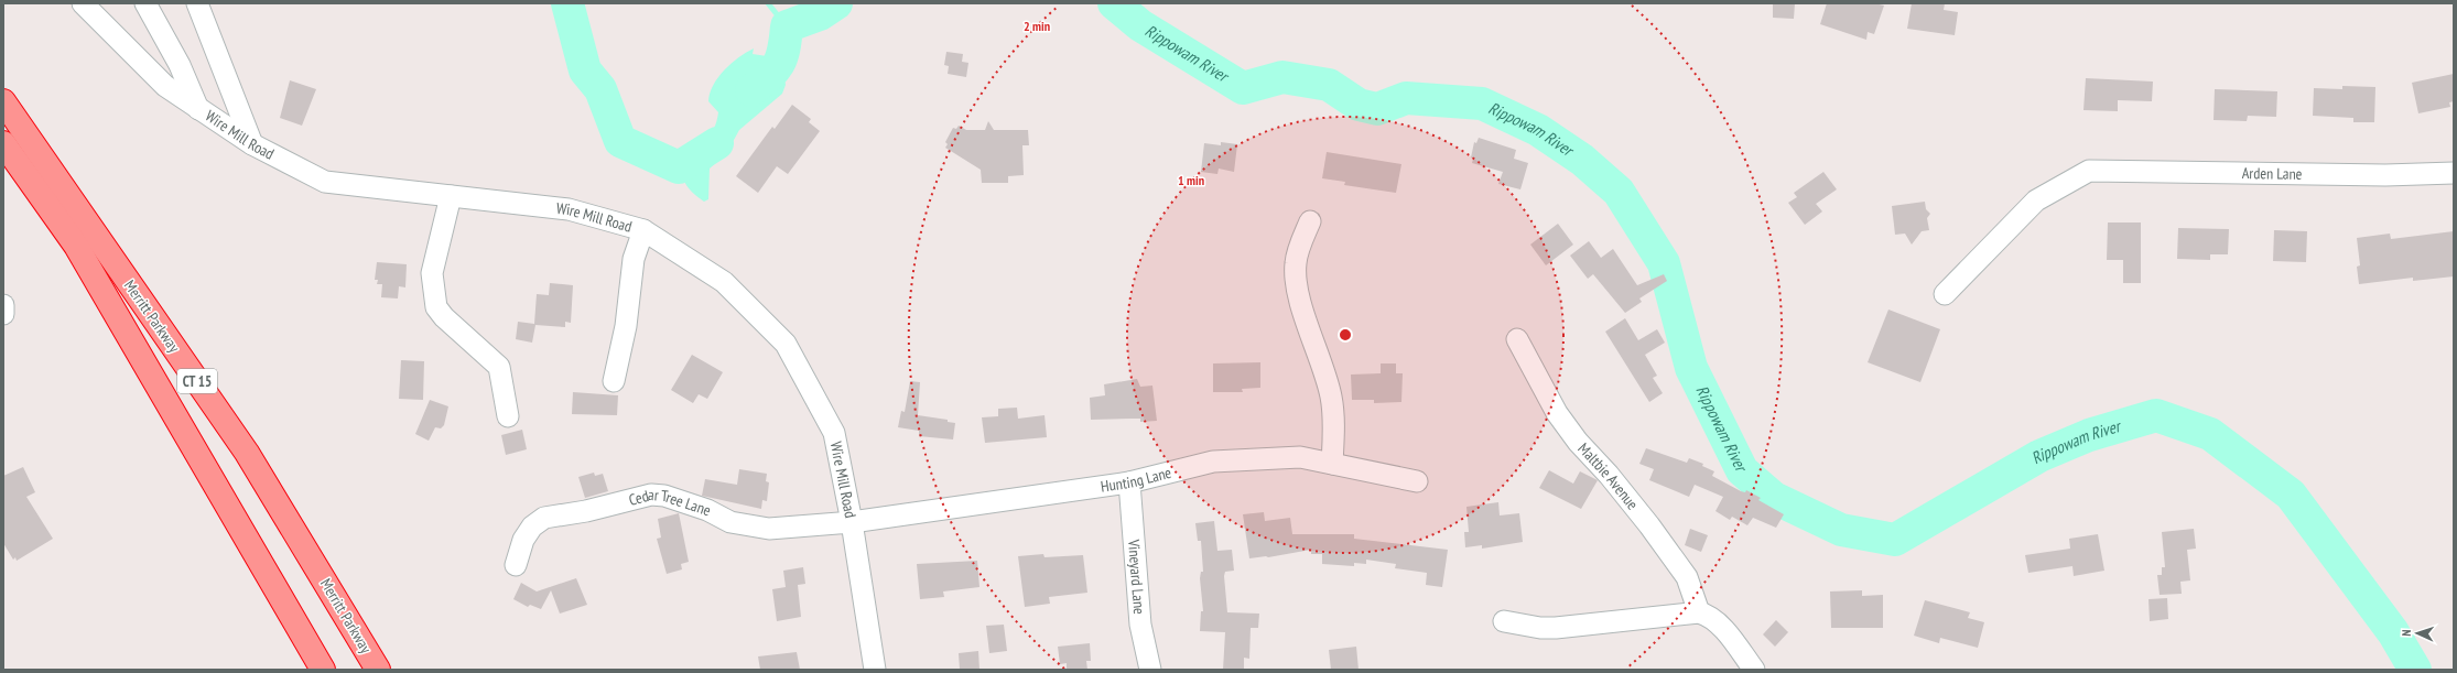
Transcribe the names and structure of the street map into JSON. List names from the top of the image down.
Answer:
{
  "streets": {
    "highway": ["Merritt Parkway", "CT 15"],
    "street": [
      "Wire Mill Road",
      "Arden Lane",
      "Maltbie Avenue",
      "Hunting Lane",
      "Cedar Tree Lane",
      "Vineyard Lane"
    ]
  },
  "crossings": [
    ["Wire Mill Road", "Hunting Lane"],
    ["Wire Mill Road", "Cedar Tree Lane"],
    ["Hunting Lane", "Cedar Tree Lane"],
    ["Hunting Lane", "Vineyard Lane"]
  ],
  "water": ["Rippowam River"],
  "north": "left",
  "rings": ["2 min", "1 min"]
}
